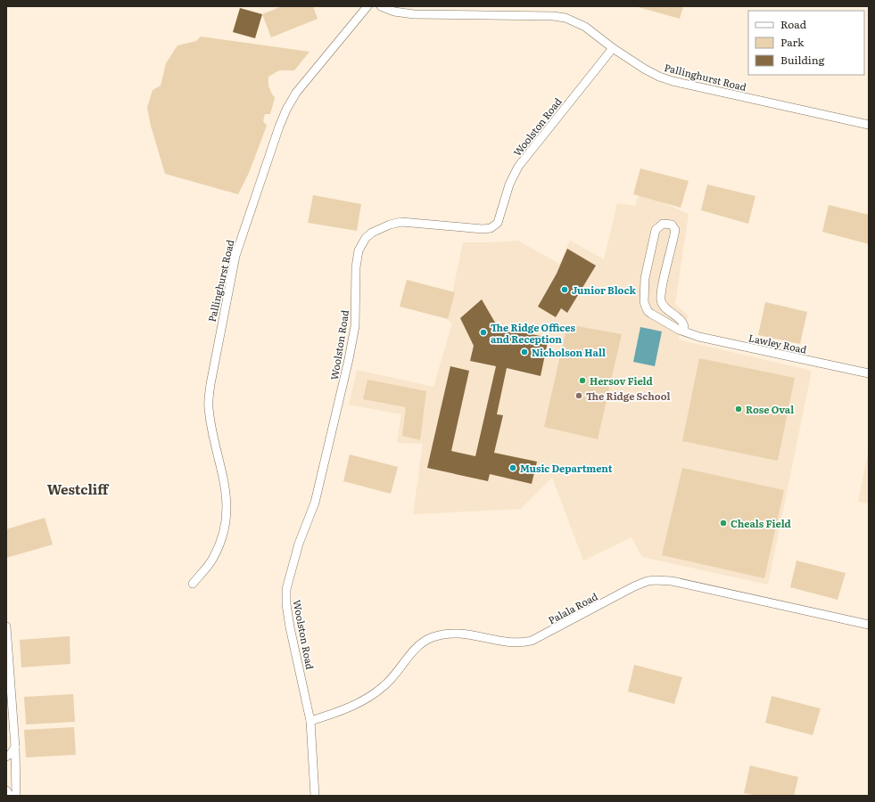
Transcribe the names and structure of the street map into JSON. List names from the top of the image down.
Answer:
{
  "streets": {
    "street": [
      "Pallinghurst Road",
      "Woolston Road",
      "Lawley Road",
      "Palala Road"
    ]
  },
  "crossings": [
    ["Pallinghurst Road", "Woolston Road"],
    ["Woolston Road", "Palala Road"]
  ],
  "districts": ["Westcliff"],
  "places": [
    "Junior Block",
    "The Ridge Offices and Reception",
    "Nicholson Hall",
    "Hersov Field",
    "The Ridge School",
    "Rose Oval",
    "Music Department",
    "Cheals Field"
  ],
  "legend": ["Road", "Park", "Building"]
}
